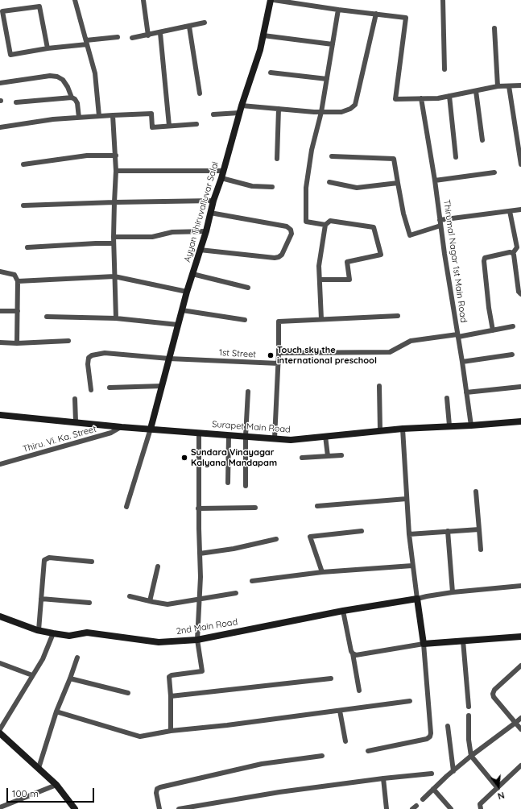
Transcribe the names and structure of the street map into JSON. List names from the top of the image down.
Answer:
{
  "streets": {
    "street": [
      "Ayyan Thiruvalluvar Salai",
      "Thirumal Nagar 1st Main Road",
      "1st Street",
      "Surapet Main Road",
      "Thiru. Vi. Ka. Street",
      "2nd Main Road"
    ]
  },
  "crossings": [
    ["Ayyan Thiruvalluvar Salai", "1st Street"],
    ["Ayyan Thiruvalluvar Salai", "Surapet Main Road"],
    ["Thirumal Nagar 1st Main Road", "Surapet Main Road"],
    ["Surapet Main Road", "Thiru. Vi. Ka. Street"]
  ],
  "places": ["Touch sky the international preschool", "Sundara Vinayagar Kalyana Mandapam"],
  "scale_bar": "100 m",
  "north": "bottom"
}
